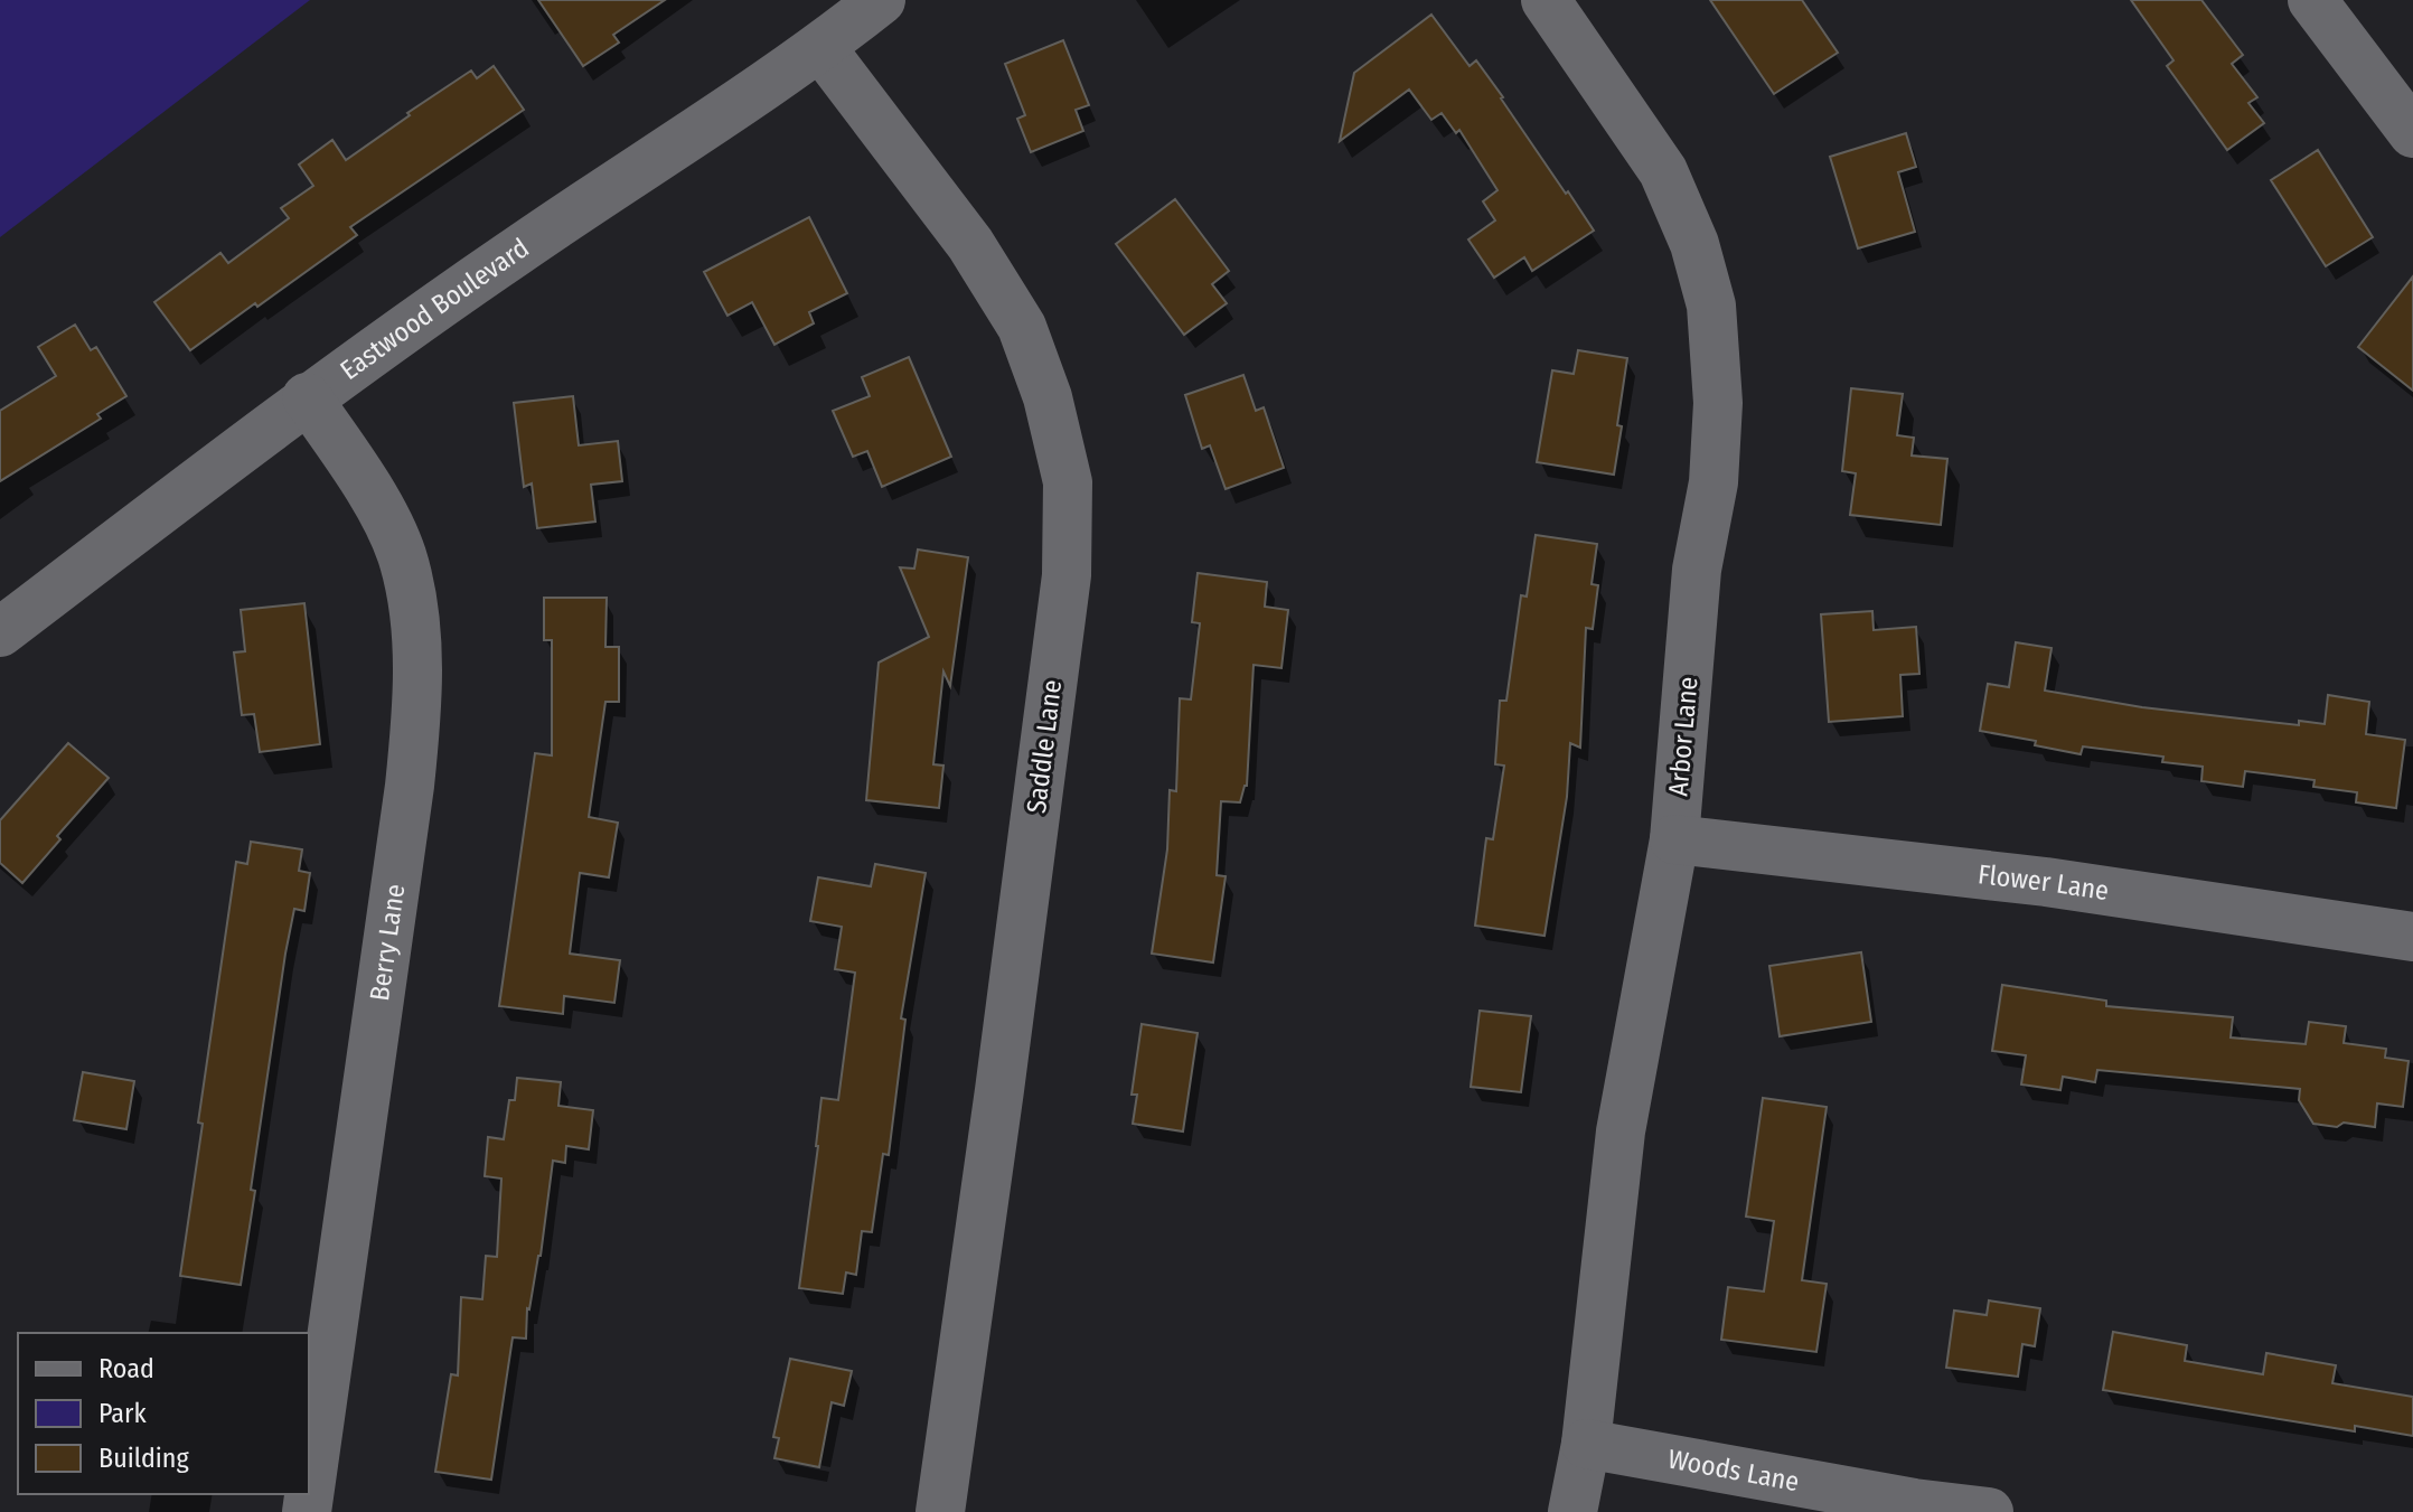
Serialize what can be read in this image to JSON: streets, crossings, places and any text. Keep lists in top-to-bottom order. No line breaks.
{"streets":{"street":["Eastwood Boulevard","Arbor Lane","Saddle Lane","Flower Lane","Berry Lane","Woods Lane"]},"crossings":[["Eastwood Boulevard","Saddle Lane"],["Eastwood Boulevard","Berry Lane"],["Arbor Lane","Flower Lane"],["Arbor Lane","Woods Lane"]],"legend":["Road","Park","Building"]}
